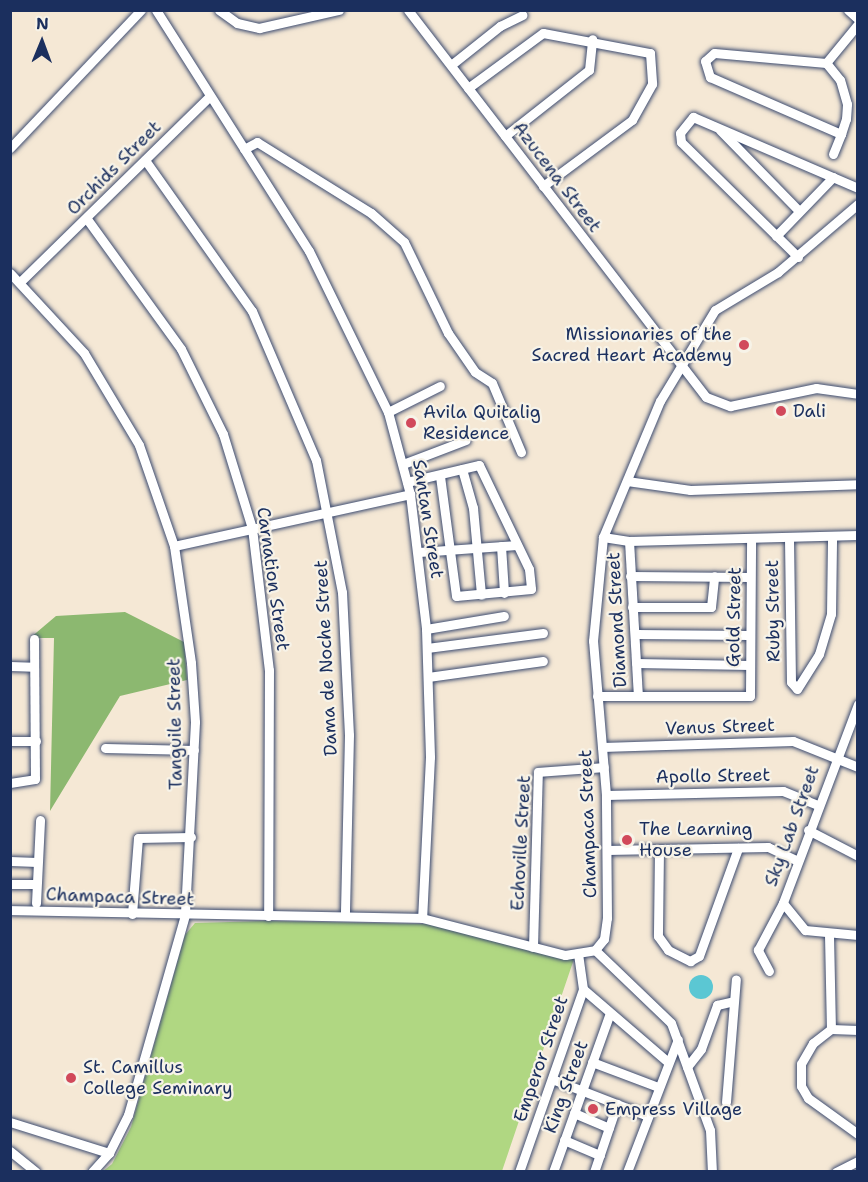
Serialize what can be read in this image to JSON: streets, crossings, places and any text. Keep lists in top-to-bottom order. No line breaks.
{"streets":{"street":["Orchids Street","Azucena Street","Santan Street","Carnation Street","Ruby Street","Gold Street","Diamond Street","Dama de Noche Street","Tanguile Street","Venus Street","Apollo Street","Champaca Street","Sky Lab Street","Echoville Street","Emperor Street","King Street"]},"crossings":[["Orchids Street","Santan Street"],["Orchids Street","Carnation Street"],["Orchids Street","Dama de Noche Street"],["Orchids Street","Tanguile Street"],["Azucena Street","Champaca Street"],["Santan Street","Champaca Street"],["Carnation Street","Champaca Street"],["Ruby Street","Gold Street"],["Gold Street","Diamond Street"],["Gold Street","Champaca Street"],["Dama de Noche Street","Champaca Street"],["Tanguile Street","Champaca Street"],["Venus Street","Champaca Street"],["Venus Street","Sky Lab Street"],["Apollo Street","Champaca Street"],["Apollo Street","Sky Lab Street"],["Champaca Street","Echoville Street"],["Champaca Street","Emperor Street"]],"places":["Missionaries of the Sacred Heart Academy","Dali","Avila Quitalig Residence","The Learning House","St. Camillus College Seminary","Empress Village"],"north":"top"}
